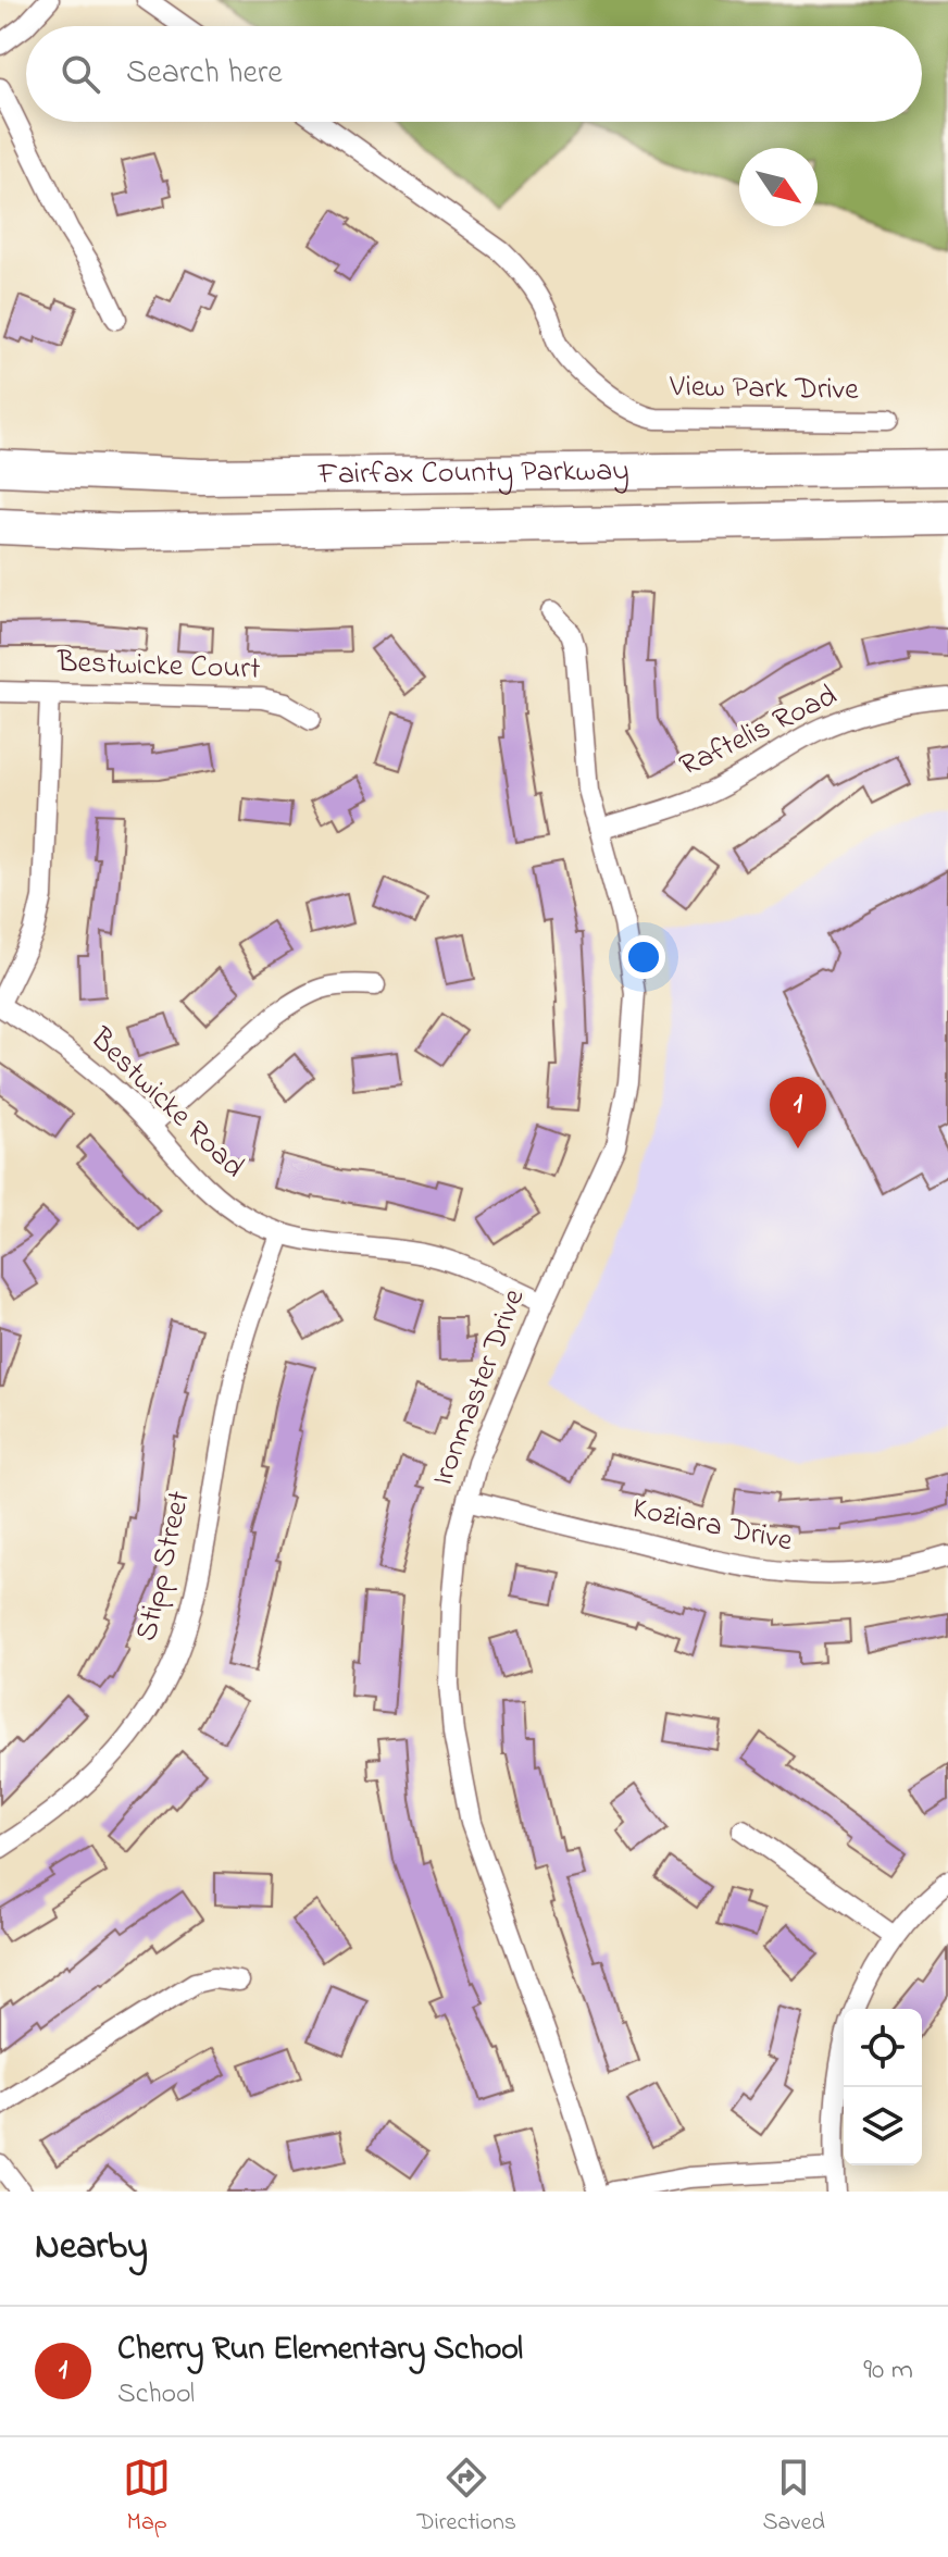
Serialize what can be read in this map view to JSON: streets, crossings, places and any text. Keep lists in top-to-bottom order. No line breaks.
{"streets":{"highway":["Fairfax County Parkway"],"street":["View Park Drive","Bestwicke Court","Raftelis Road","Bestwicke Road","Ironmaster Drive","Koziara Drive","Stipp Street"]},"crossings":[["Raftelis Road","Ironmaster Drive"],["Bestwicke Road","Ironmaster Drive"],["Bestwicke Road","Stipp Street"],["Ironmaster Drive","Koziara Drive"]],"north":"bottom right","page":{"search":"Search here","pins":"1","heading":"Nearby","list":[{"mark":"1","name":"Cherry Run Elementary School","note":"School","value":"90 m"}],"nav":["Map","Directions","Saved"]}}
